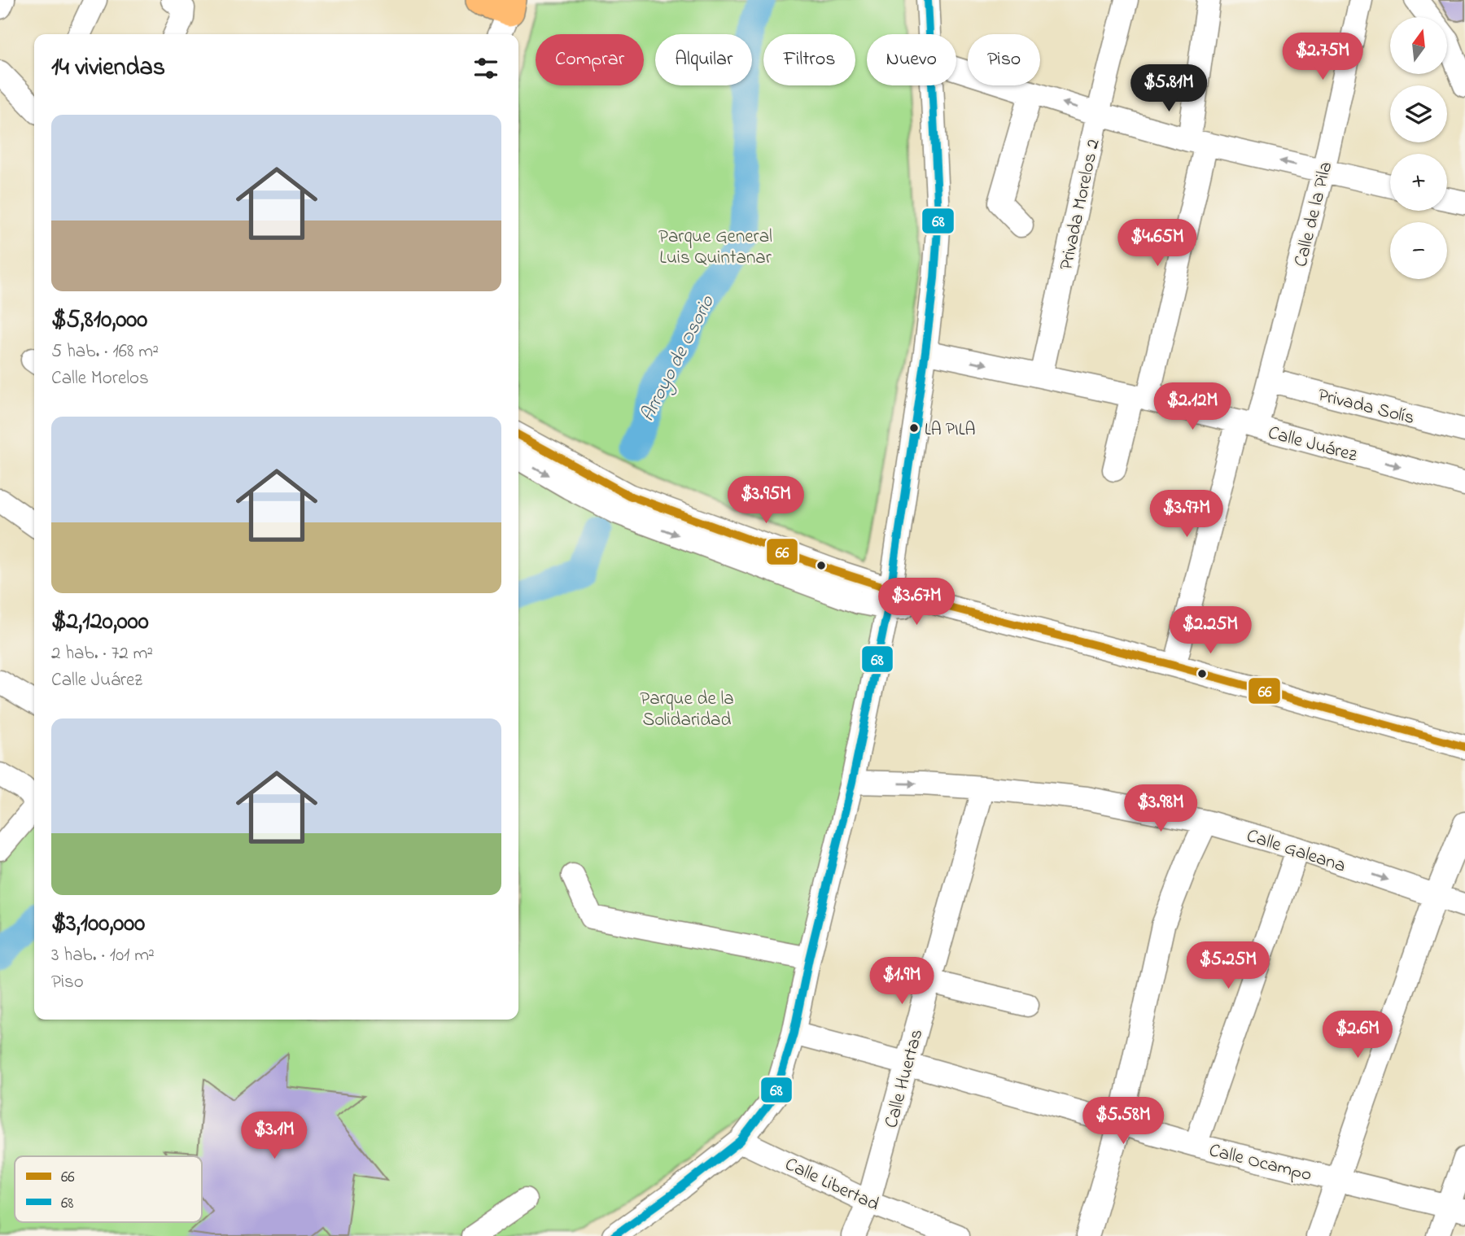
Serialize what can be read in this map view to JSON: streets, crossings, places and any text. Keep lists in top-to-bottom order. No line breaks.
{"streets":{"street":["Privada Morelos 2","Calle de la Pila","Privada Solís","Calle Juárez","Calle Galeana","Calle Huertas","Calle Ocampo","Calle Libertad"]},"crossings":[["Privada Morelos 2","Calle Juárez"],["Calle de la Pila","Privada Solís"],["Calle de la Pila","Calle Juárez"],["Calle Galeana","Calle Huertas"],["Calle Huertas","Calle Ocampo"],["Calle Huertas","Calle Libertad"]],"one_way":["Calle Juárez"],"water":["Arroyo de Osorio"],"parks":["Parque General Luis Quintanar","Parque de la Solidaridad"],"places":["LA PILA"],"lines":["transit line 68","transit line 66"],"legend":["66","68"],"north":"top","page":{"map_buttons":["+","−"],"price":["$2.75M","$5.81M","$4.65M","$2.12M","$3.95M","$3.97M","$3.67M","$2.25M","$3.98M","$5.25M","$1.9M","$2.6M","$5.58M","$3.1M"],"chip":["Comprar","Alquilar","Filtros","Nuevo","Piso"],"heading":"14 viviendas","list":[{"name":"$5,810,000","note":"5 hab. · 168 m² · Calle Morelos"},{"name":"$2,120,000","note":"2 hab. · 72 m² · Calle Juárez"},{"name":"$3,100,000","note":"3 hab. · 101 m² · Piso"}]}}
